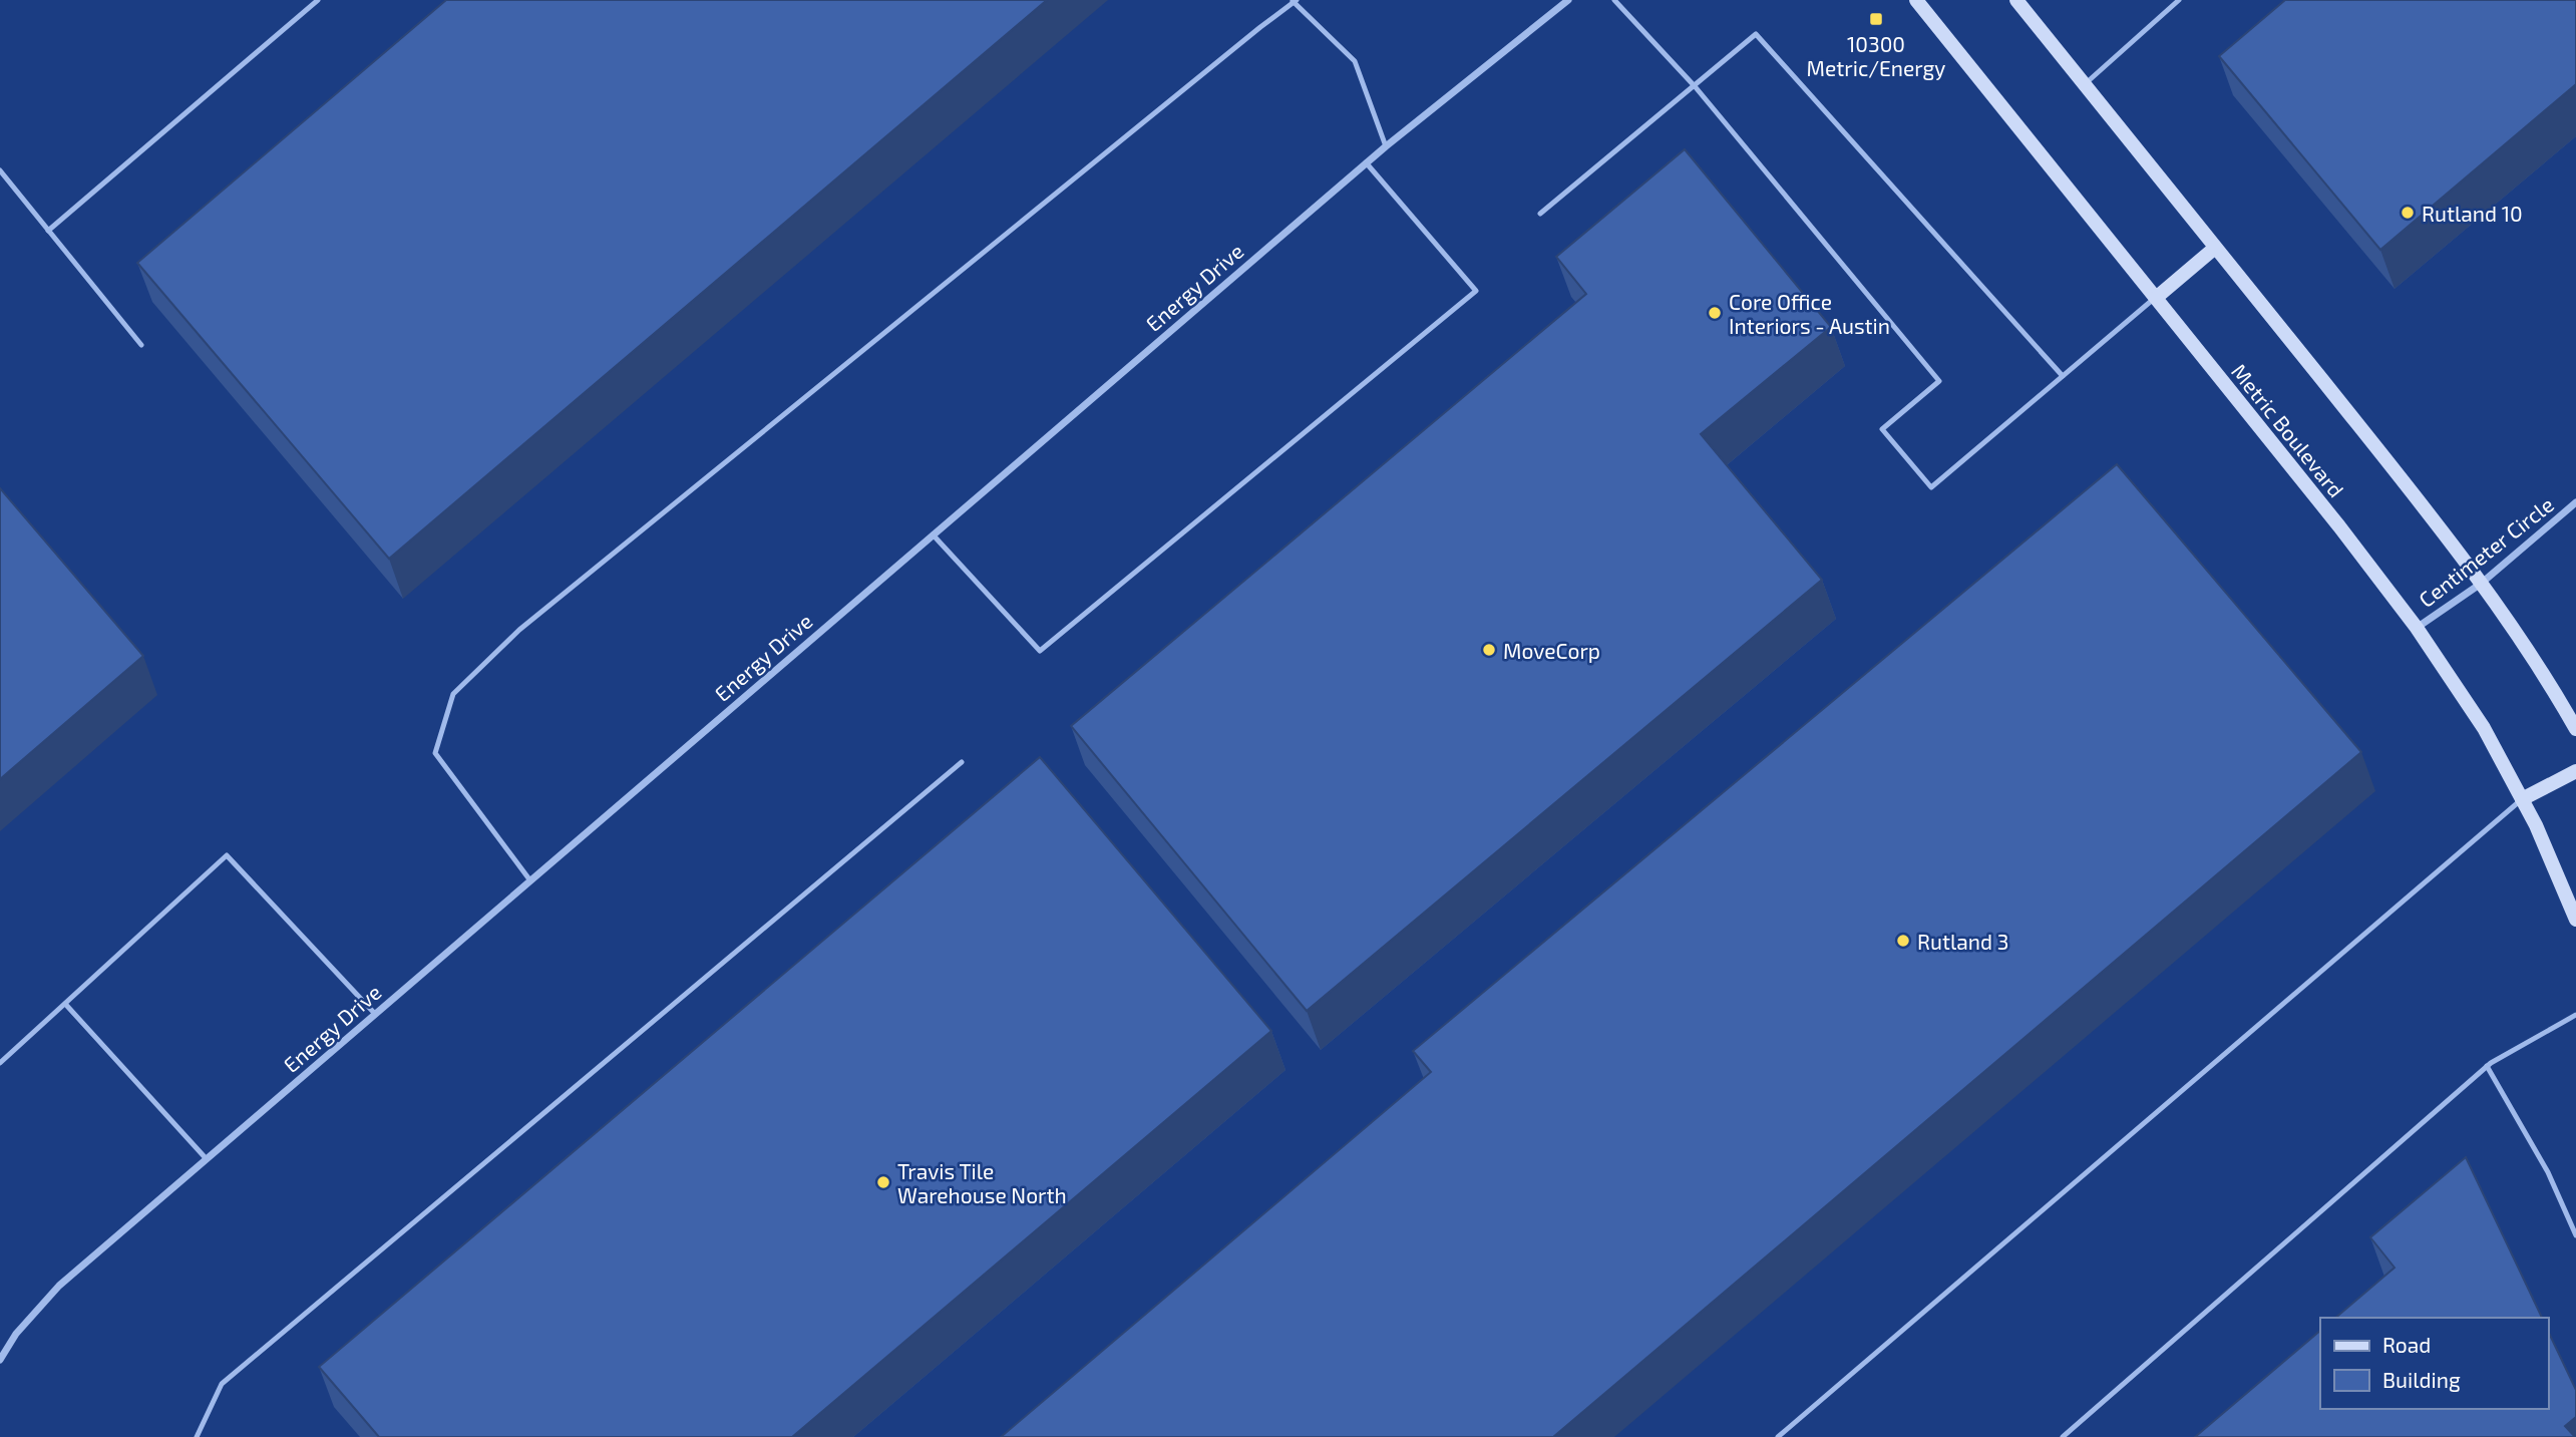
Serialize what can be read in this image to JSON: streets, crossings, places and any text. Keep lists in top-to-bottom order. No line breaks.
{"streets":{"main road":["Metric Boulevard"],"street":["Energy Drive","Centimeter Circle"]},"crossings":[["Metric Boulevard","Centimeter Circle"]],"places":{"transit":["10300 Metric/Energy"],"other":["Rutland 10","Core Office Interiors - Austin","MoveCorp","Rutland 3","Travis Tile Warehouse North"]},"legend":["Road","Building"]}
